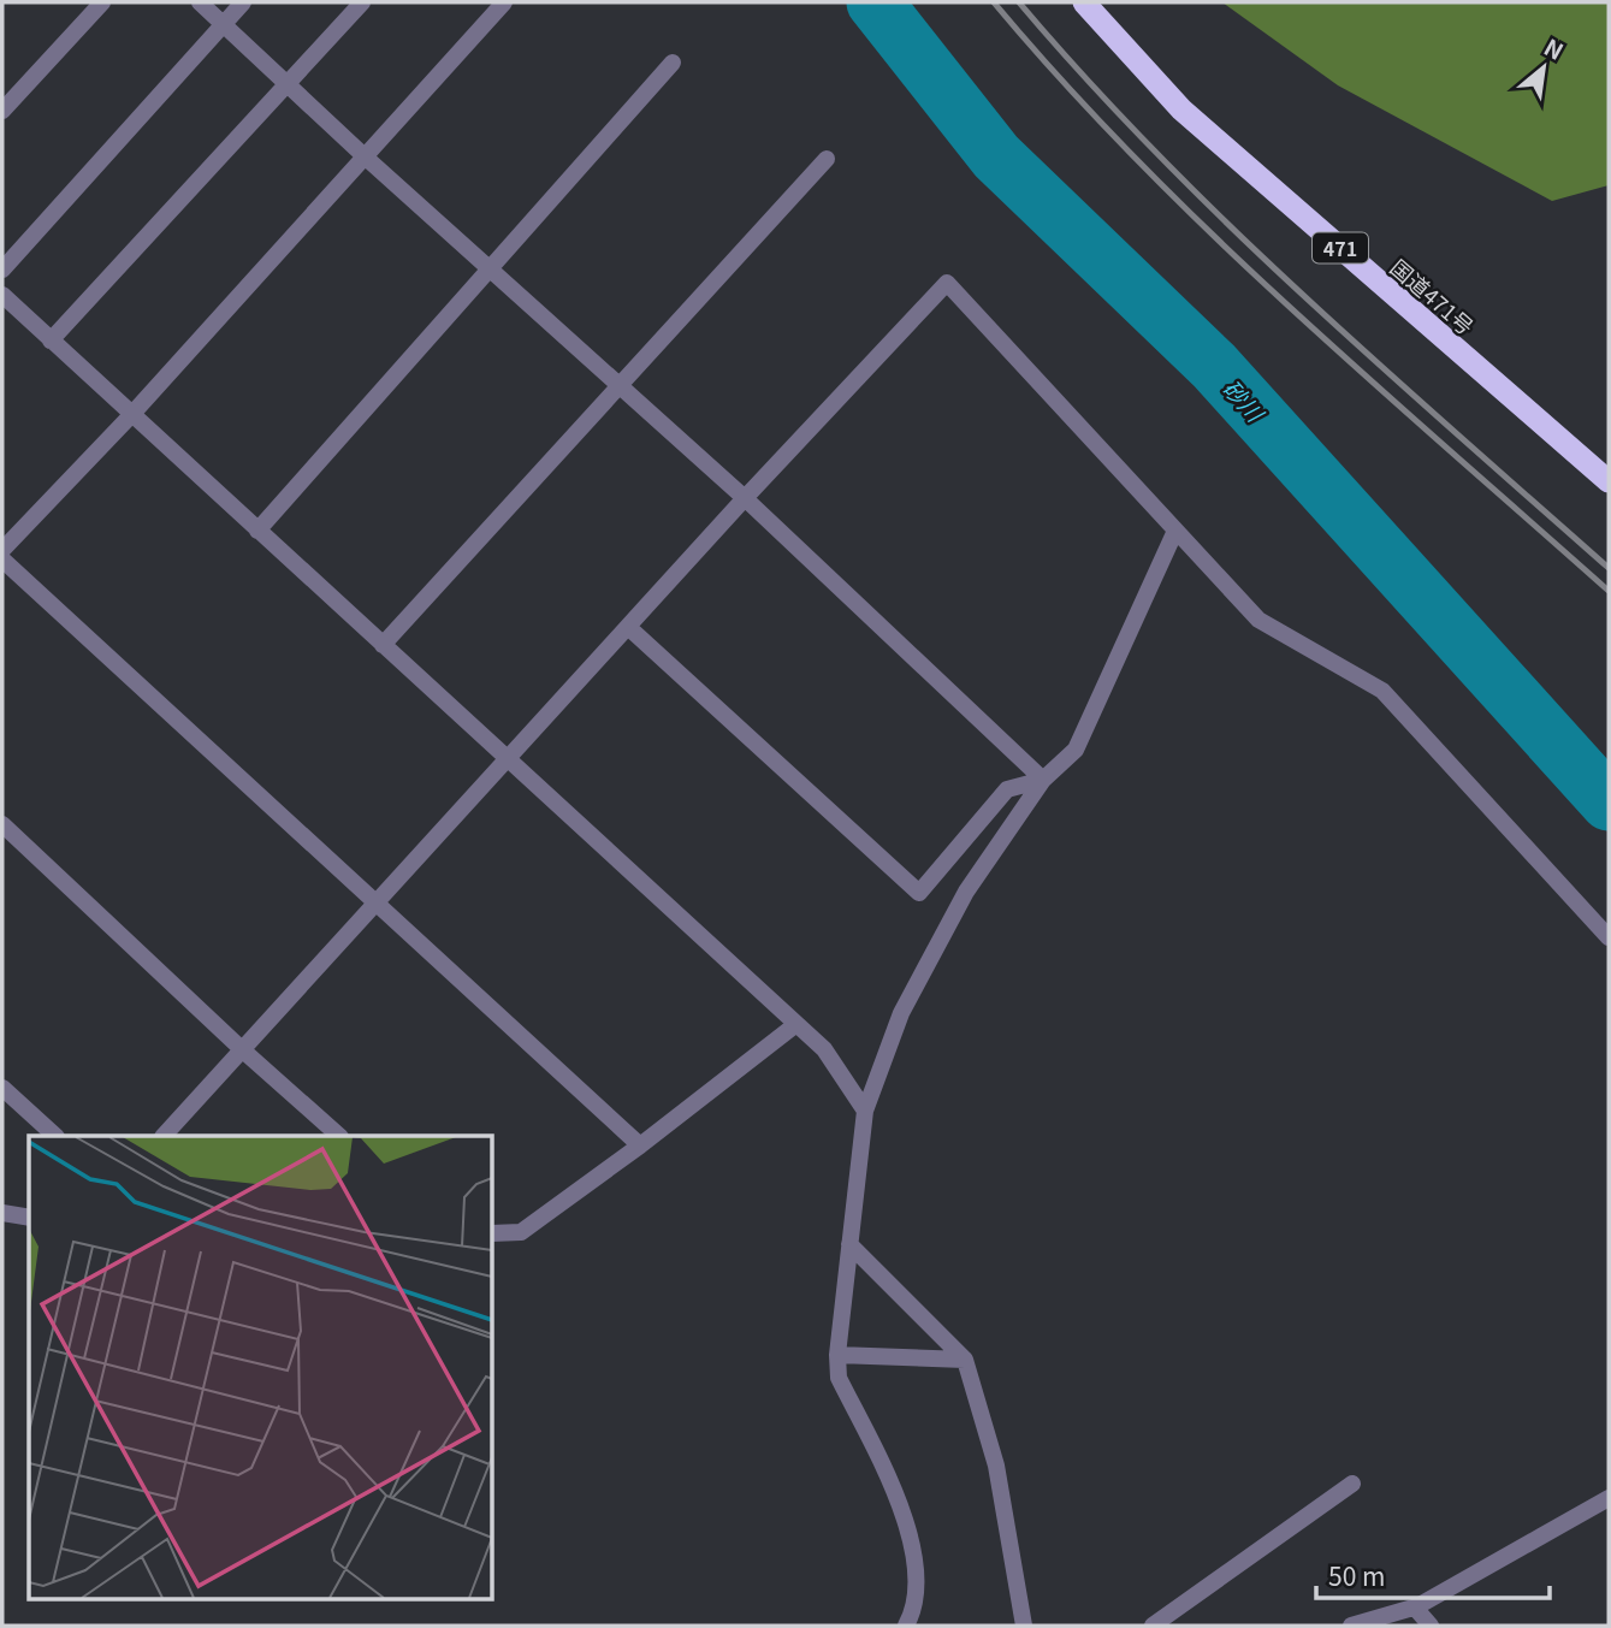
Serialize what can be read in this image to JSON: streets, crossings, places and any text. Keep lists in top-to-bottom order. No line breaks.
{"streets":{"highway":["471","国道471号"]},"water":["砂川"],"scale_bar":"50 m","north":"top right"}
